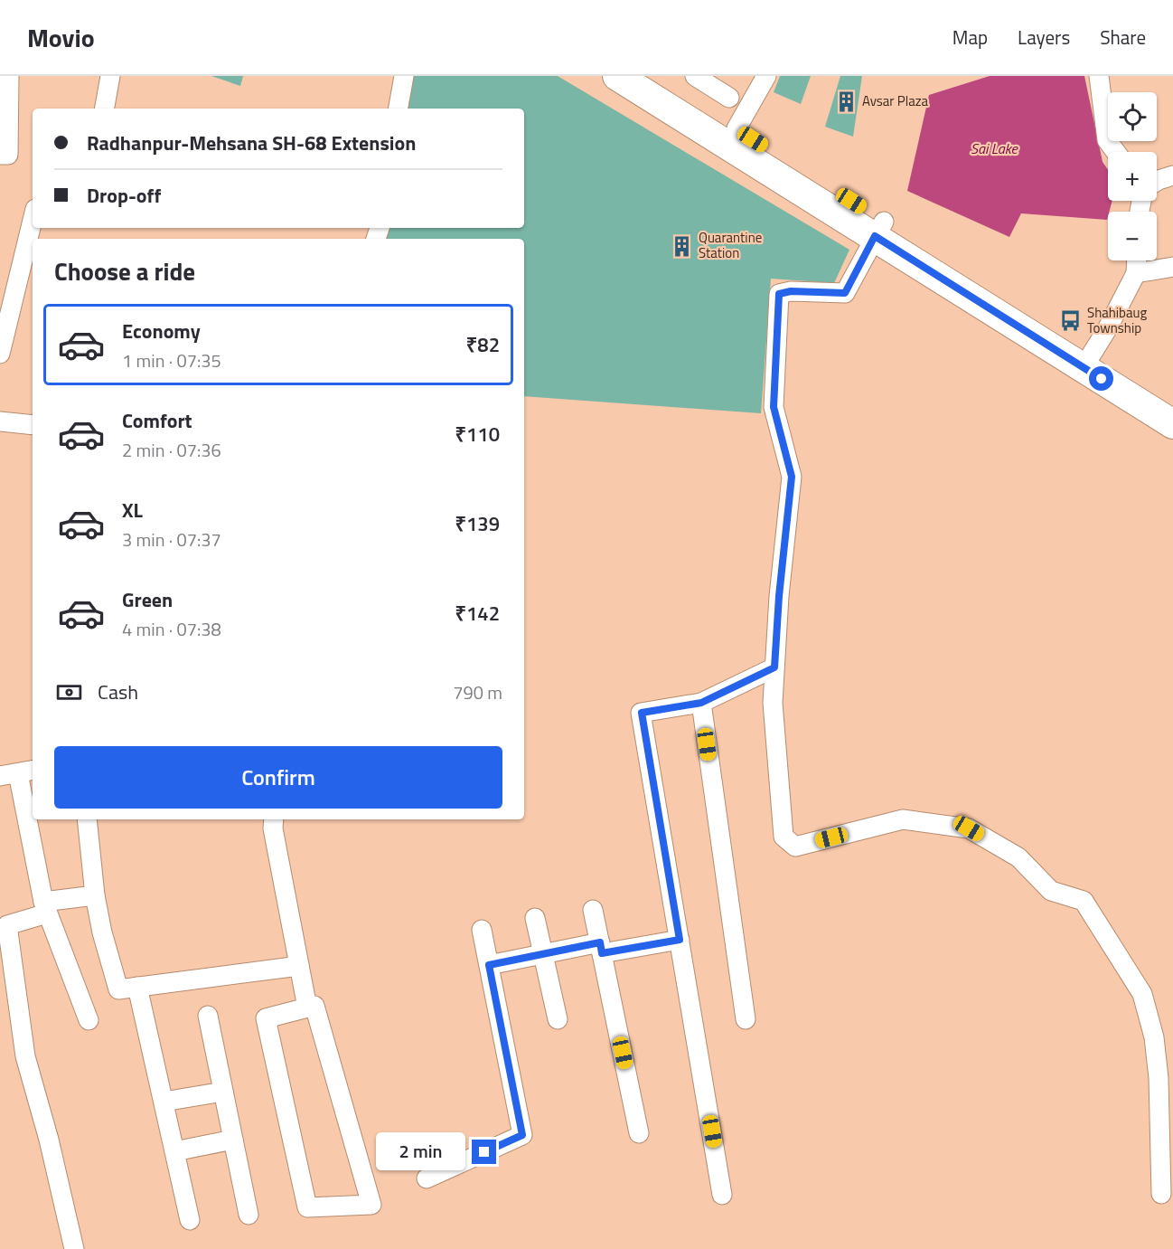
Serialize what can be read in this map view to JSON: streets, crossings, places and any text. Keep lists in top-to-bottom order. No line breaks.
{"water":["Sai Lake"],"places":{"building":["Avsar Plaza","Quarantine Station"],"bus stop":["Shahibaug Township"]},"page":{"header":"Movio","nav":["Map","Layers","Share"],"map_buttons":["+","−"],"banner":["Radhanpur-Mehsana SH-68 Extension","Drop-off"],"heading":"Choose a ride","list":[{"name":"Economy","note":"1 min · 07:35","value":"₹82"},{"name":"Comfort","note":"2 min · 07:36","value":"₹110"},{"name":"XL","note":"3 min · 07:37","value":"₹139"},{"name":"Green","note":"4 min · 07:38","value":"₹142"}],"pay":["Cash","790 m"],"buttons":"Confirm","bubble":"2 min"}}
